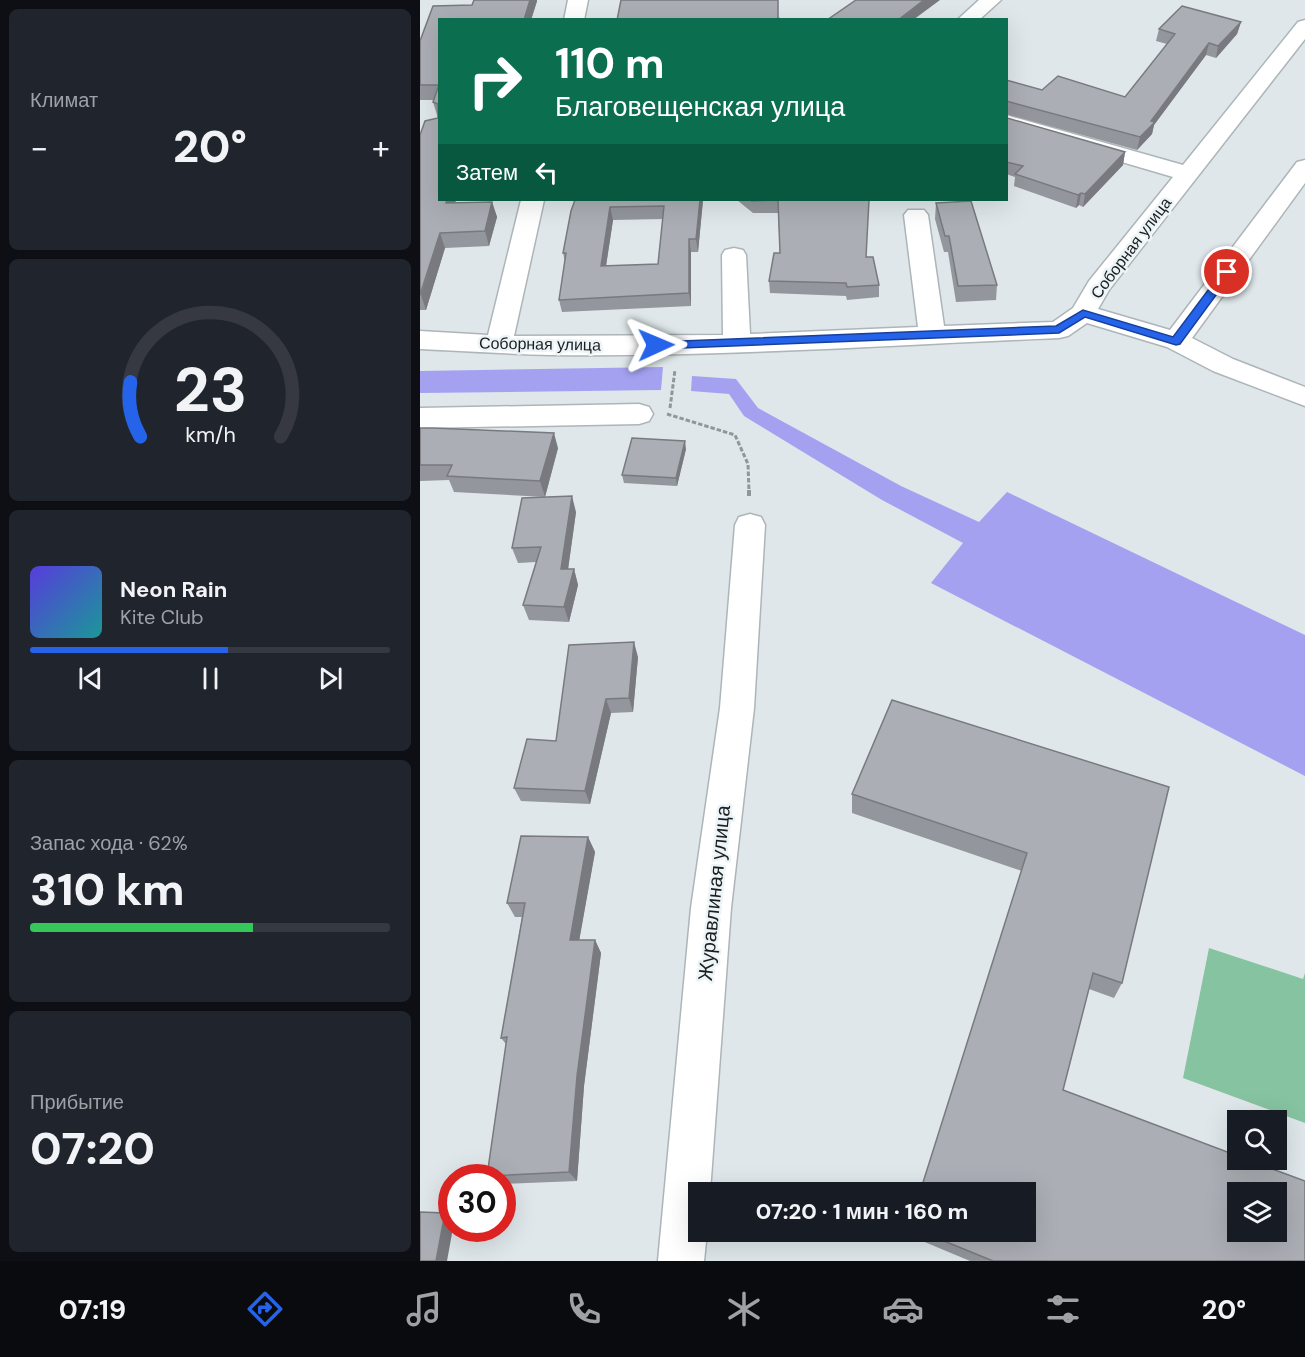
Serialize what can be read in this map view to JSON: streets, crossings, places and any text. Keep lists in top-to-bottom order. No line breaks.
{"streets":{"street":["Соборная улица","Журавлиная улица"]},"page":{"tile":["Климат",["Запас хода · 62%","310 km"],["Прибытие","07:20"]],"turn":["110 m","Благовещенская улица"],"heat":["−","20°","+"],"then":"Затем","song":["Neon Rain","Kite Club"],"limit":"30","trip":"07:20 · 1 мин · 160 m","tabs":["07:19","20°"],"gauge":["23","km/h"]}}
